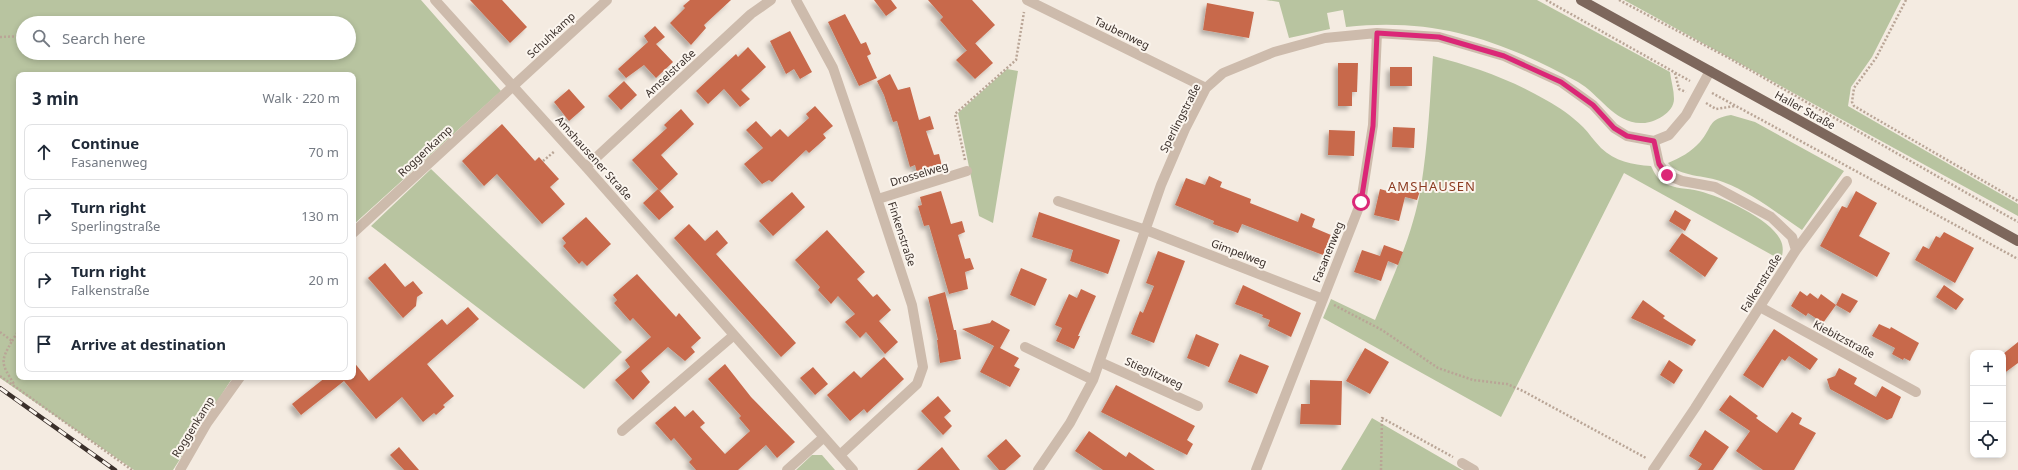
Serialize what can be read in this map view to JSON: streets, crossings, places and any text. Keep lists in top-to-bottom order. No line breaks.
{"streets":{"main road":["Haller Straße"],"street":["Taubenweg","Schuhkamp","Amselstraße","Sperlingstraße","Roggenkamp","Amshausener Straße","Drosselweg","Finkenstraße","Fasanenweg","Gimpelweg","Falkenstraße","Kiebitzstraße","Stieglitzweg"]},"crossings":[["Taubenweg","Sperlingstraße"],["Schuhkamp","Roggenkamp"],["Schuhkamp","Amshausener Straße"],["Amselstraße","Amshausener Straße"],["Sperlingstraße","Fasanenweg"],["Sperlingstraße","Gimpelweg"],["Sperlingstraße","Falkenstraße"],["Sperlingstraße","Stieglitzweg"],["Roggenkamp","Amshausener Straße"],["Amshausener Straße","Finkenstraße"],["Drosselweg","Finkenstraße"],["Fasanenweg","Gimpelweg"],["Falkenstraße","Kiebitzstraße"]],"districts":["AMSHAUSEN"],"page":{"search":"Search here","heading":["3 min","Walk · 220 m"],"list":[["Continue","Fasanenweg","70 m"],["Turn right","Sperlingstraße","130 m"],["Turn right","Falkenstraße","20 m"],"Arrive at destination"],"map_buttons":["+","−"]}}
